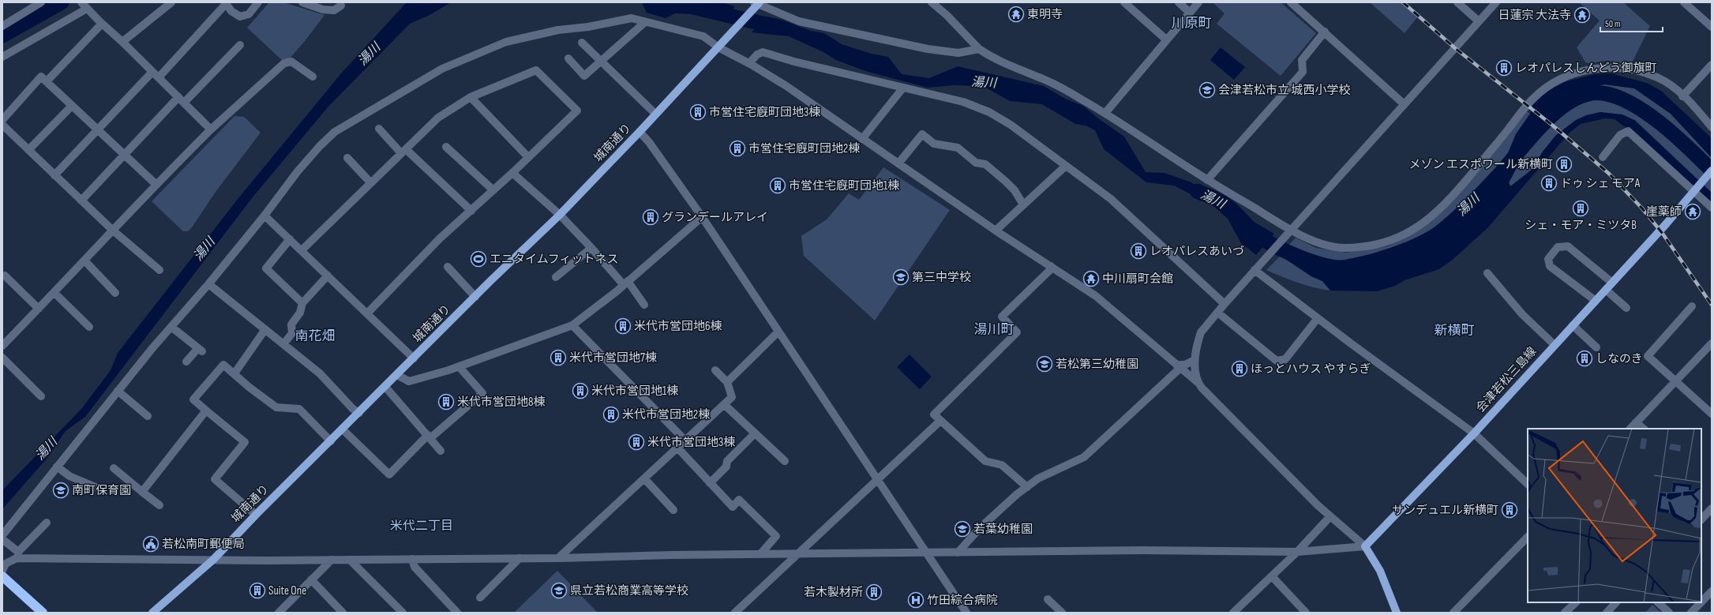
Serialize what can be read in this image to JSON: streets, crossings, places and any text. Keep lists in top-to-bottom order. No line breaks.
{"streets":{"main road":["城南通り","会津若松三島線"]},"districts":["川原町","湯川町","新横町","南花畑","米代二丁目"],"water":["湯川"],"places":{"temple":["東明寺","日蓮宗 大法寺","崖薬師","中川扇町会館"],"building":["レオパレスしんどう御旗町","市営住宅廐町団地3棟","市営住宅廐町団地2棟","メゾン エスポワール新横町","ドゥ シェ モアA","市営住宅廐町団地1棟","シェ・モア・ミツタB","グランデールアレイ","レオパレスあいづ","米代市営団地6棟","米代市営団地7棟","しなのき","ほっとハウス やすらぎ","米代市営団地1棟","米代市営団地8棟","米代市営団地2棟","米代市営団地3棟","サンデュエル新横町","Suite One","若木製材所"],"school or university":["会津若松市立 城西小学校","第三中学校","若松第三幼稚園","南町保育園","若葉幼稚園","県立若松商業高等学校"],"sports":["エニタイムフィットネス"],"public building":["若松南町郵便局"],"hospital":["竹田綜合病院"]},"scale_bar":"50 m"}
